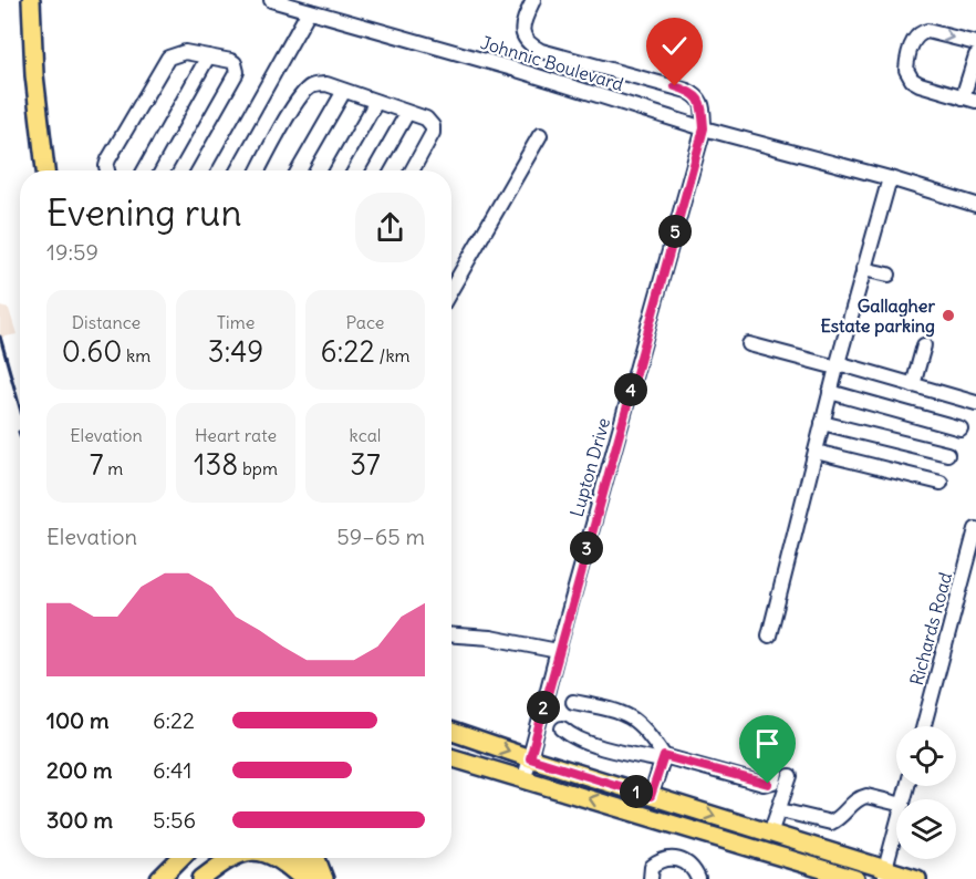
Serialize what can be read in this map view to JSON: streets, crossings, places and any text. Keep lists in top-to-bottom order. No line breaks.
{"streets":{"street":["Johnnic Boulevard","Lupton Drive","Richards Road"]},"crossings":[["Johnnic Boulevard","Lupton Drive"]],"places":["Gallagher Estate parking"],"page":{"heading":["Evening run","19:59"],"pins":["5","4","3","2","1"],"stats":[["Distance","0.60 km"],["Time","3:49"],["Pace","6:22 /km"],["Elevation","7 m"],["Heart rate","138 bpm"],["kcal","37"]],"chart":["Elevation","59–65 m"],"list":[{"name":"100 m","note":"6:22"},{"name":"200 m","note":"6:41"},{"name":"300 m","note":"5:56"}]}}
